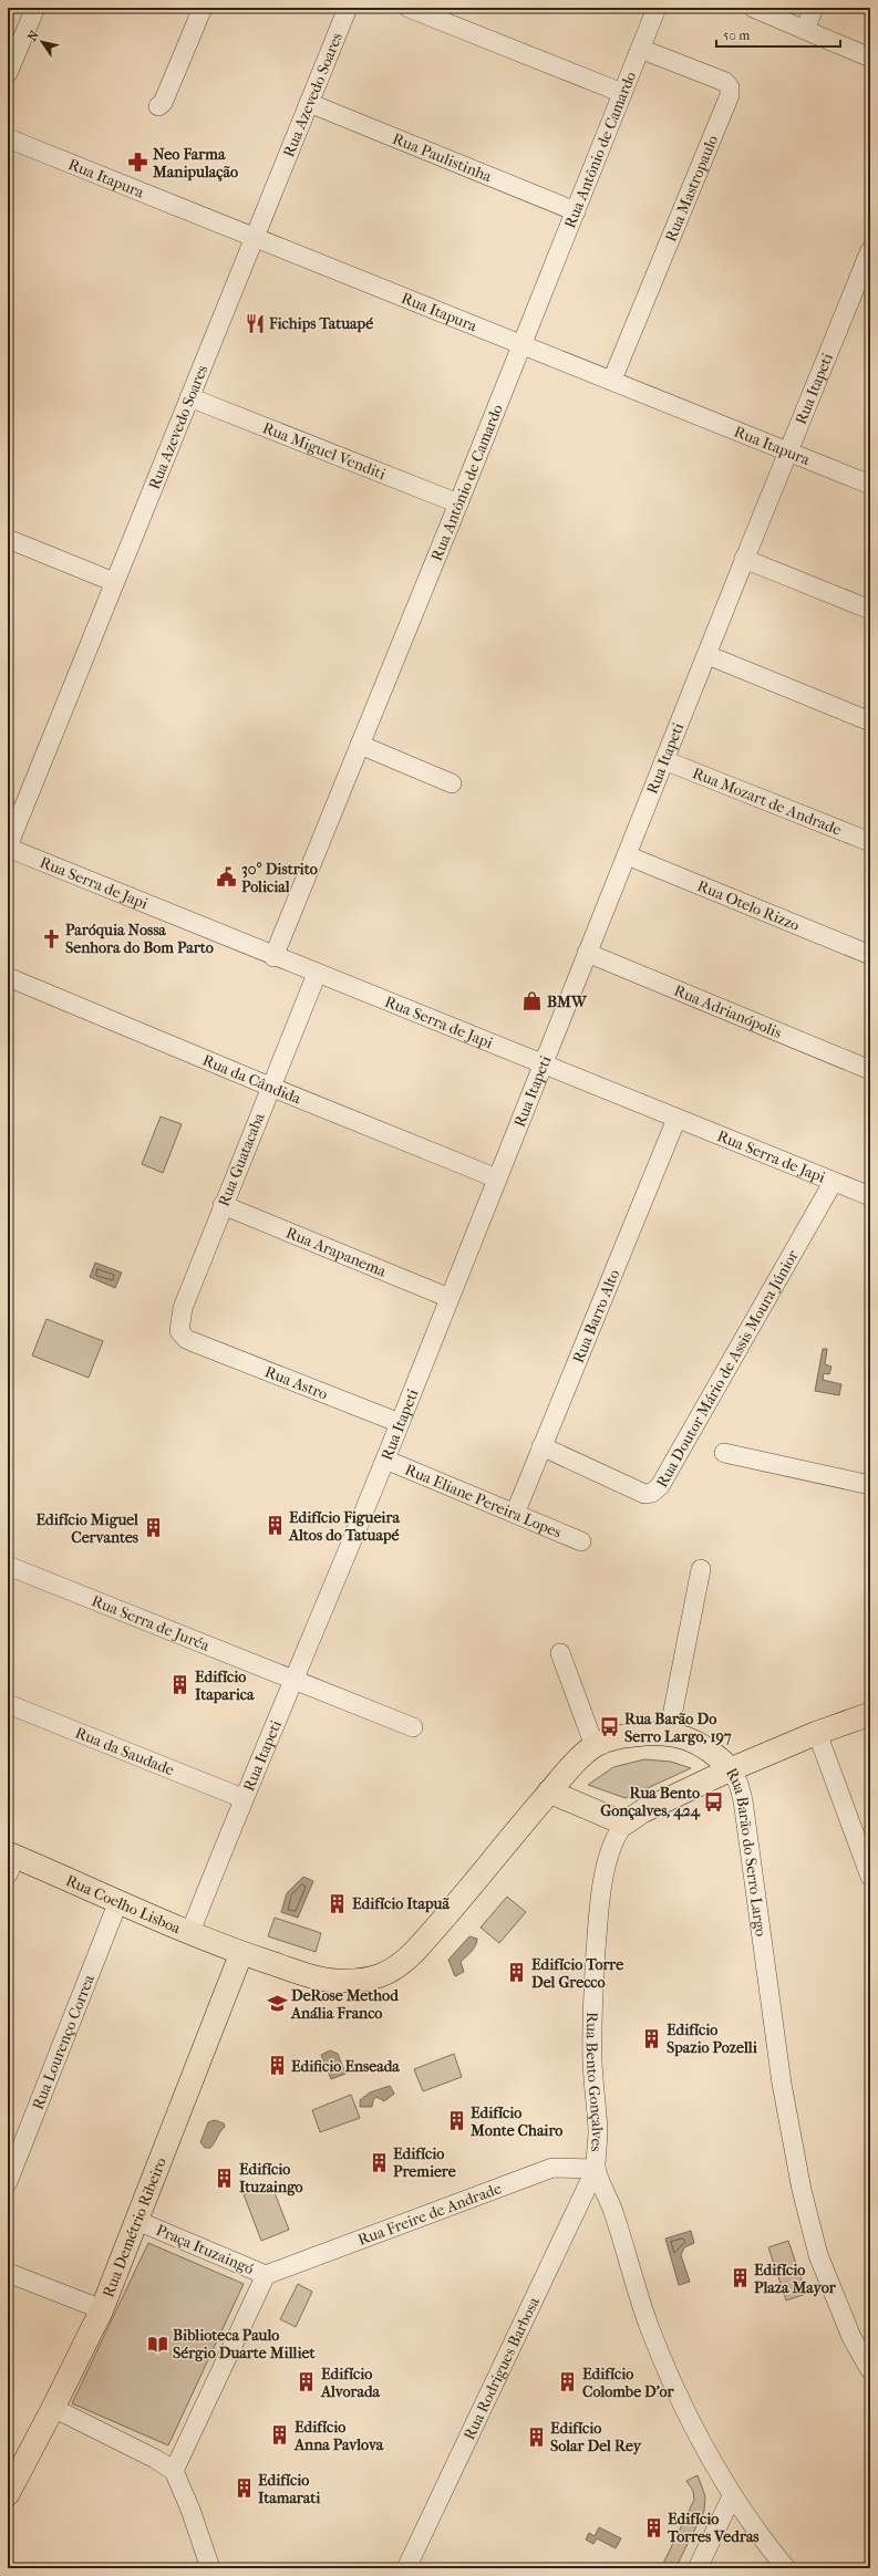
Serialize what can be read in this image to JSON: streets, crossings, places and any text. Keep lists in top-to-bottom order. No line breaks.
{"streets":{"main road":["Rua Barão do Serro Largo","Rua Coelho Lisboa","Rua Bento Gonçalves","Rua Demétrio Ribeiro"],"street":["Rua Azevedo Soares","Rua Antônio de Camardo","Rua Paulistinha","Rua Itapura","Rua Mastropaulo","Rua Itapeti","Rua Miguel Venditi","Rua Mozart de Andrade","Rua Serra de Japi","Rua Otelo Rizzo","Rua Adrianópolis","Rua da Cândida","Rua Guatacaba","Rua Arapanema","Rua Barro Alto","Rua Doutor Mário de Assis Moura Júnior","Rua Astro","Rua Eliane Pereira Lopes","Rua Serra de Juréa","Rua da Saudade","Rua Lourenço Correa","Rua Freire de Andrade","Praça Ituzaingó","Rua Rodrigues Barbosa"]},"crossings":[["Rua Azevedo Soares","Rua Paulistinha"],["Rua Azevedo Soares","Rua Itapura"],["Rua Azevedo Soares","Rua Miguel Venditi"],["Rua Azevedo Soares","Rua Serra de Japi"],["Rua Antônio de Camardo","Rua Paulistinha"],["Rua Antônio de Camardo","Rua Itapura"],["Rua Antônio de Camardo","Rua Mastropaulo"],["Rua Antônio de Camardo","Rua Miguel Venditi"],["Rua Antônio de Camardo","Rua Serra de Japi"],["Rua Itapura","Rua Mastropaulo"],["Rua Itapura","Rua Itapeti"],["Rua Itapeti","Rua Mozart de Andrade"],["Rua Itapeti","Rua Serra de Japi"],["Rua Itapeti","Rua Otelo Rizzo"],["Rua Itapeti","Rua Adrianópolis"],["Rua Itapeti","Rua da Cândida"],["Rua Itapeti","Rua Arapanema"],["Rua Itapeti","Rua Astro"],["Rua Itapeti","Rua Eliane Pereira Lopes"],["Rua Itapeti","Rua Serra de Juréa"],["Rua Itapeti","Rua da Saudade"],["Rua Itapeti","Rua Coelho Lisboa"],["Rua Serra de Japi","Rua Guatacaba"],["Rua Serra de Japi","Rua Barro Alto"],["Rua Serra de Japi","Rua Doutor Mário de Assis Moura Júnior"],["Rua da Cândida","Rua Guatacaba"],["Rua Guatacaba","Rua Arapanema"],["Rua Guatacaba","Rua Astro"],["Rua Barro Alto","Rua Doutor Mário de Assis Moura Júnior"],["Rua Barro Alto","Rua Eliane Pereira Lopes"],["Rua Barão do Serro Largo","Rua Coelho Lisboa"],["Rua Barão do Serro Largo","Rua Bento Gonçalves"],["Rua Barão do Serro Largo","Rua Demétrio Ribeiro"],["Rua Coelho Lisboa","Rua Lourenço Correa"],["Rua Coelho Lisboa","Rua Demétrio Ribeiro"],["Rua Bento Gonçalves","Rua Freire de Andrade"],["Rua Bento Gonçalves","Rua Rodrigues Barbosa"],["Rua Freire de Andrade","Praça Ituzaingó"],["Rua Freire de Andrade","Rua Rodrigues Barbosa"],["Rua Demétrio Ribeiro","Praça Ituzaingó"]],"places":{"pharmacy":["Neo Farma Manipulação"],"restaurant":["Fichips Tatuapé"],"public building":["30º Distrito Policial"],"church":["Paróquia Nossa Senhora do Bom Parto"],"shop":["BMW"],"building":["Edifício Figueira Altos do Tatuapé","Edifício Miguel Cervantes","Edifício Itaparica","Edifício Itapuã","Edifício Torre Del Grecco","Edifício Spazio Pozelli","Edificio Enseada","Edifício Monte Chairo","Edifício Premiere","Edifício Ituzaingo","Edifício Plaza Mayor","Edifício Alvorada","Edifício Colombe D'or","Edifício Anna Pavlova","Edifício Solar Del Rey","Edifício Itamarati","Edifício Torres Vedras"],"bus stop":["Rua Barão Do Serro Largo, 197","Rua Bento Gonçalves, 424"],"school or university":["DeRose Method Anália Franco"],"library":["Biblioteca Paulo Sérgio Duarte Milliet"]},"scale_bar":"50 m","north":"top left"}
